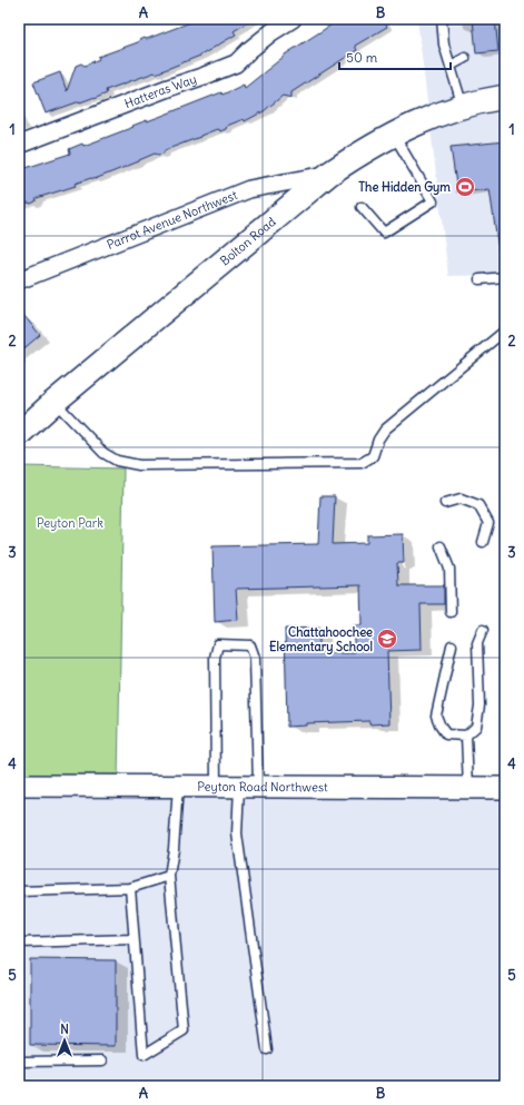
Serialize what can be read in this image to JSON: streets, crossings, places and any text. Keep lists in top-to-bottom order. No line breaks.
{"streets":{"main road":["Bolton Road"],"street":["Hatteras Way","Parrot Avenue Northwest","Peyton Road Northwest"]},"crossings":[["Parrot Avenue Northwest","Bolton Road"]],"parks":["Peyton Park"],"places":{"sports":["The Hidden Gym"],"school or university":["Chattahoochee Elementary School"]},"scale_bar":"50 m","north":"top","grid":{"columns":["A","B"],"rows":["1","2","3","4","5"]}}
